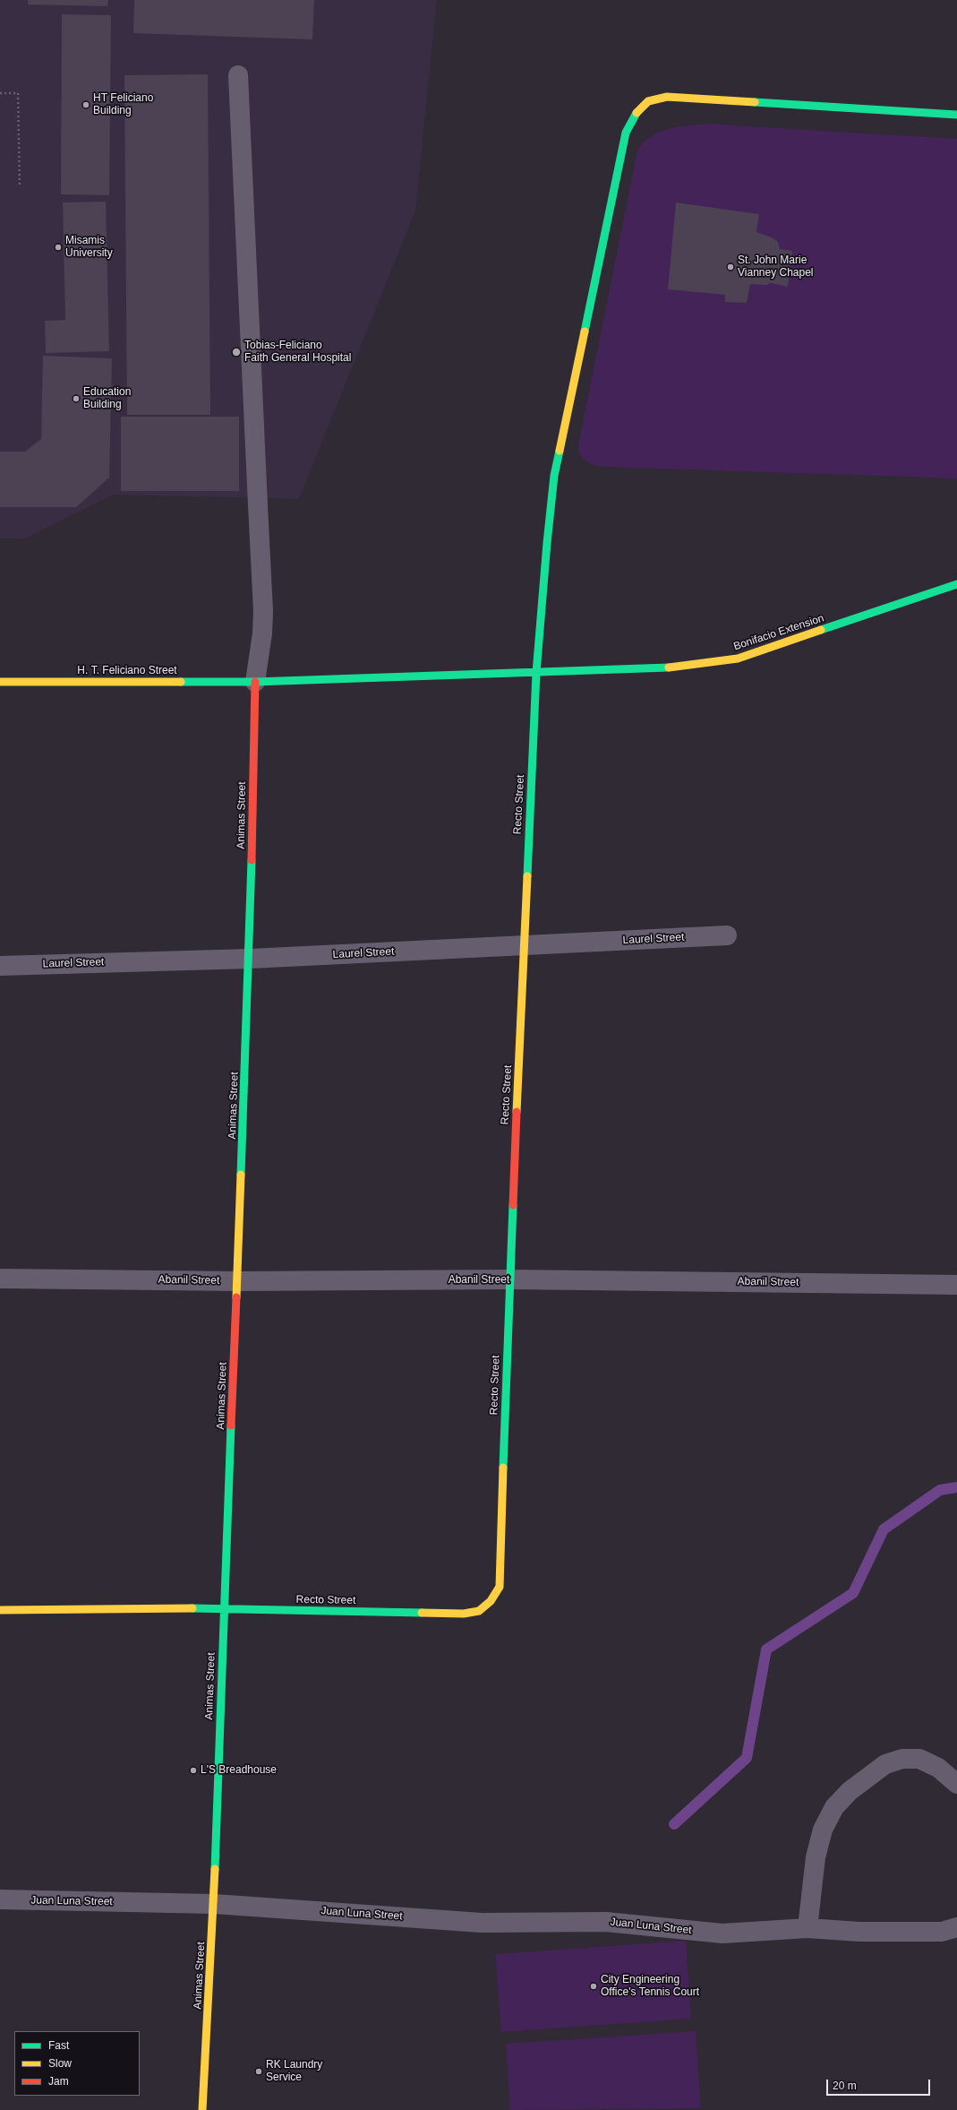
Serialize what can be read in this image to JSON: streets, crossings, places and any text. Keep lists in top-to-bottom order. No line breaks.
{"streets":{"street":["Bonifacio Extension","H. T. Feliciano Street","Recto Street","Animas Street","Laurel Street","Abanil Street","Juan Luna Street"]},"crossings":[["Bonifacio Extension","H. T. Feliciano Street"],["Bonifacio Extension","Recto Street"],["Bonifacio Extension","Animas Street"],["H. T. Feliciano Street","Animas Street"],["Recto Street","Animas Street"],["Recto Street","Laurel Street"],["Recto Street","Abanil Street"],["Animas Street","Laurel Street"],["Animas Street","Abanil Street"],["Animas Street","Juan Luna Street"]],"places":["HT Feliciano Building","Misamis University","St. John Marie Vianney Chapel","Tobias-Feliciano Faith General Hospital","Education Building","L'S Breadhouse","City Engineering Office's Tennis Court","RK Laundry Service"],"legend":["Fast","Slow","Jam"],"scale_bar":"20 m"}
